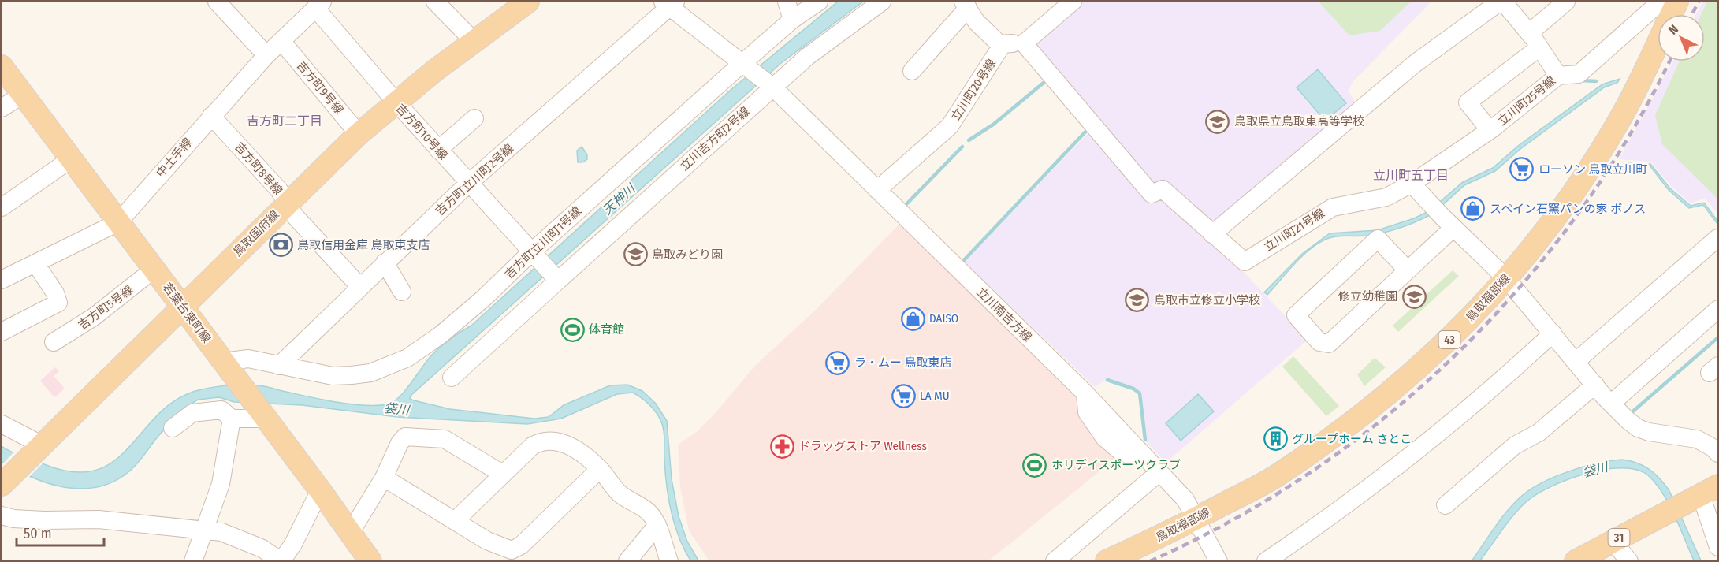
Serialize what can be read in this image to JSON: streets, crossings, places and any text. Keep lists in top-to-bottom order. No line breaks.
{"streets":{"main road":["鳥取国府線","鳥取福部線","若葉台東町線","43","31"],"street":["吉方町9号線","立川町20号線","立川町25号線","吉方町10号線","立川吉方町2号線","中土手線","吉方町8号線","吉方町立川町2号線","立川町21号線","吉方町立川町1号線","吉方町5号線","立川南吉方線"]},"crossings":[["吉方町9号線","中土手線"],["吉方町9号線","鳥取国府線"],["立川町20号線","立川南吉方線"],["立川町25号線","立川町21号線"],["吉方町10号線","立川吉方町2号線"],["吉方町10号線","中土手線"],["吉方町10号線","吉方町立川町2号線"],["吉方町10号線","鳥取国府線"],["吉方町10号線","吉方町立川町1号線"],["立川吉方町2号線","立川南吉方線"],["中土手線","吉方町8号線"],["中土手線","若葉台東町線"],["吉方町8号線","吉方町立川町2号線"],["吉方町8号線","鳥取国府線"],["吉方町立川町2号線","吉方町立川町1号線"],["鳥取国府線","若葉台東町線"],["吉方町立川町1号線","若葉台東町線"],["吉方町立川町1号線","立川南吉方線"],["鳥取福部線","立川南吉方線"],["吉方町5号線","若葉台東町線"]],"districts":["吉方町二丁目","立川町五丁目"],"water":["天神川","袋川"],"places":{"school or university":["鳥取県立鳥取東高等学校","鳥取みどり園","修立幼稚園","鳥取市立修立小学校"],"supermarket":["ローソン 鳥取立川町","ラ・ムー 鳥取東店","LA MU"],"shop":["スペイン石窯パンの家 ボノス","DAISO"],"bank":["鳥取信用金庫 鳥取東支店"],"sports":["体育館","ホリデイスポーツクラブ"],"building":["グループホーム さとこ"],"pharmacy":["ドラッグストア Wellness"]},"scale_bar":"50 m","north":"top left"}
